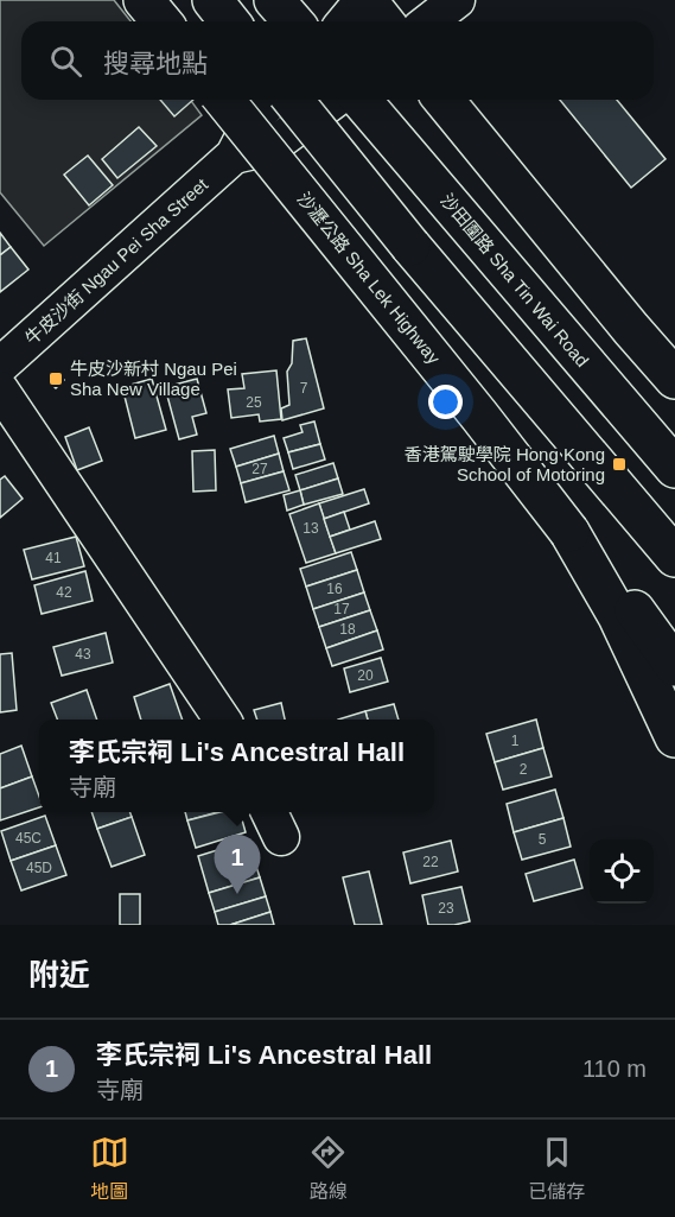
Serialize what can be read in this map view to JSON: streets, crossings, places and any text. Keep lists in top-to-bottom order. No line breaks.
{"streets":{"main road":["沙瀝公路 Sha Lek Highway","沙田圍路 Sha Tin Wai Road"],"street":["牛皮沙街 Ngau Pei Sha Street"]},"places":{"transit":["牛皮沙新村 Ngau Pei Sha New Village","香港駕駛學院 Hong Kong School of Motoring"]},"house_numbers":["7","25","27","13","41","16","42","17","18","43","20","1","2","45C","5","22","45D","23"],"page":{"search":"搜尋地點","popup":["李氏宗祠 Li's Ancestral Hall","寺廟"],"pins":"1","heading":"附近","list":[{"mark":"1","name":"李氏宗祠 Li's Ancestral Hall","note":"寺廟","value":"110 m"}],"nav":["地圖","路線","已儲存"]}}
